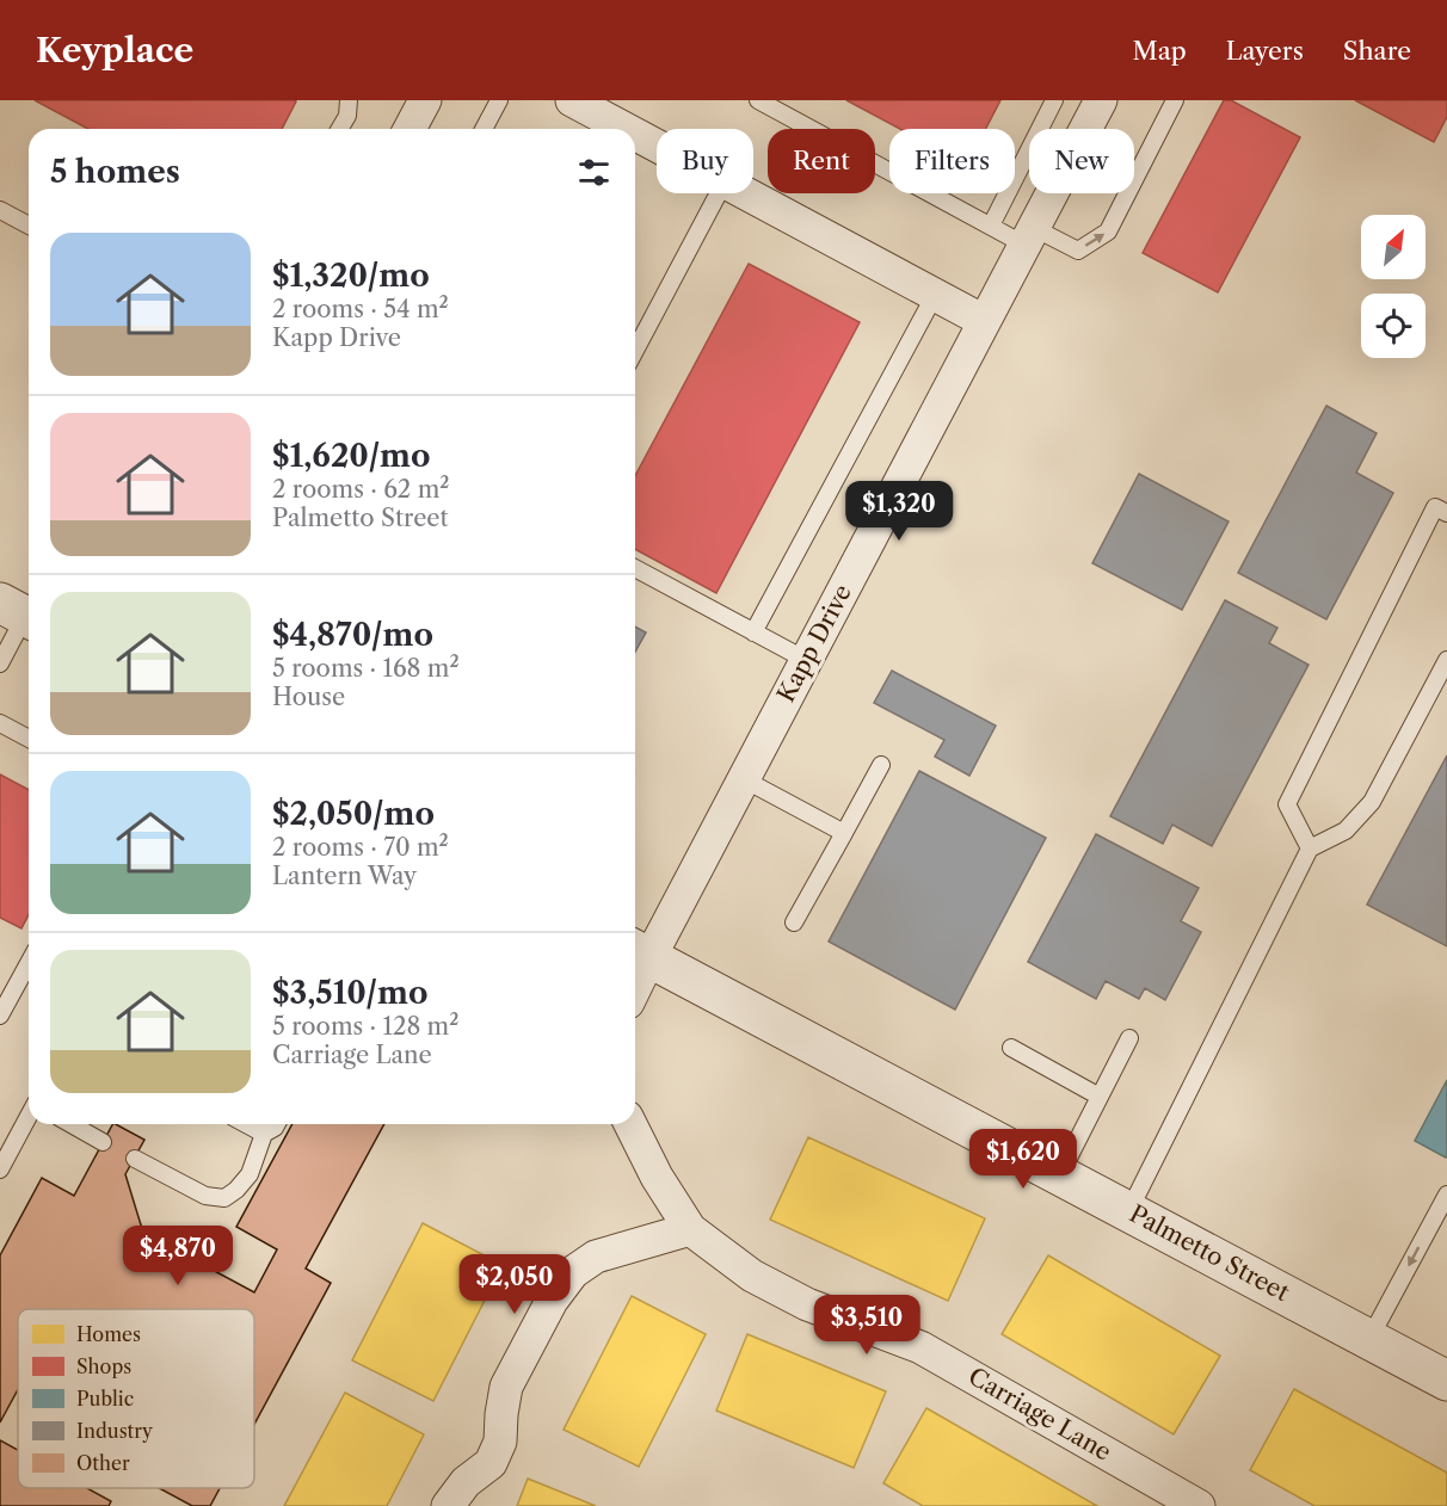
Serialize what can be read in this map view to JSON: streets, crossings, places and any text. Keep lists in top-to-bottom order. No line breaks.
{"streets":{"street":["Kapp Drive","Palmetto Street","Carriage Lane"]},"crossings":[["Kapp Drive","Palmetto Street"]],"legend":["Homes","Shops","Public","Industry","Other"],"north":"top right","page":{"header":"Keyplace","nav":["Map","Layers","Share"],"chip":["Buy","Rent","Filters","New"],"heading":"5 homes","list":[{"name":"$1,320/mo","note":"2 rooms · 54 m² · Kapp Drive"},{"name":"$1,620/mo","note":"2 rooms · 62 m² · Palmetto Street"},{"name":"$4,870/mo","note":"5 rooms · 168 m² · House"},{"name":"$2,050/mo","note":"2 rooms · 70 m² · Lantern Way"},{"name":"$3,510/mo","note":"5 rooms · 128 m² · Carriage Lane"}],"price":["$1,320","$1,620","$4,870","$2,050","$3,510"]}}
